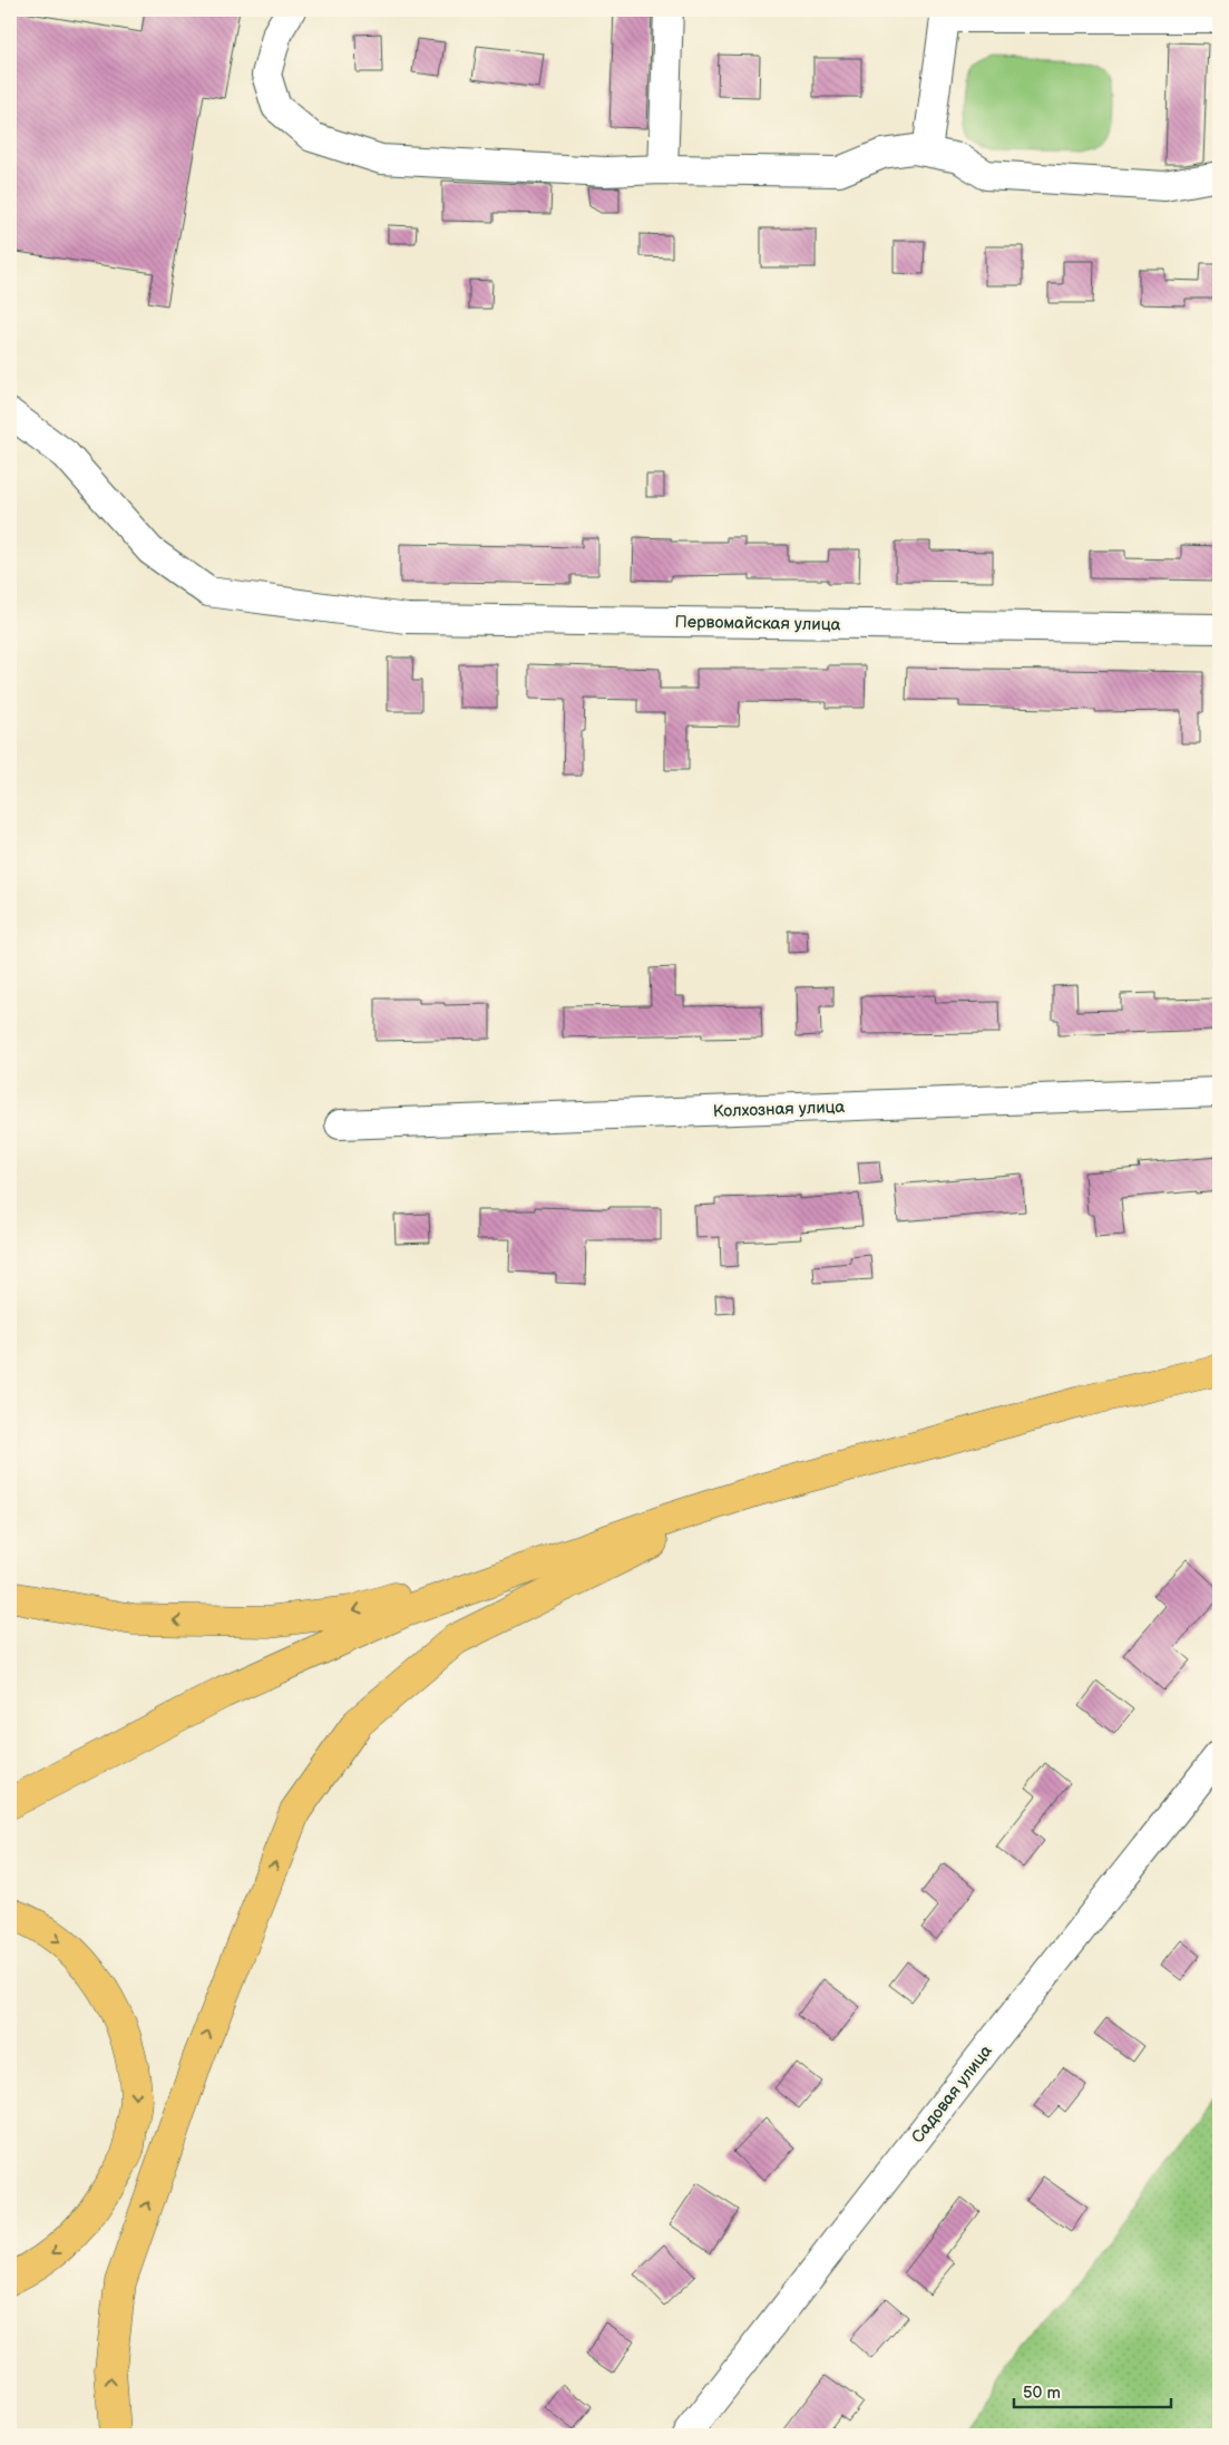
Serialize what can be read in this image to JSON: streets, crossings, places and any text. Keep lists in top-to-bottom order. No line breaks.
{"streets":{"street":["Первомайская улица","Колхозная улица","Садовая улица"]},"scale_bar":"50 m"}
